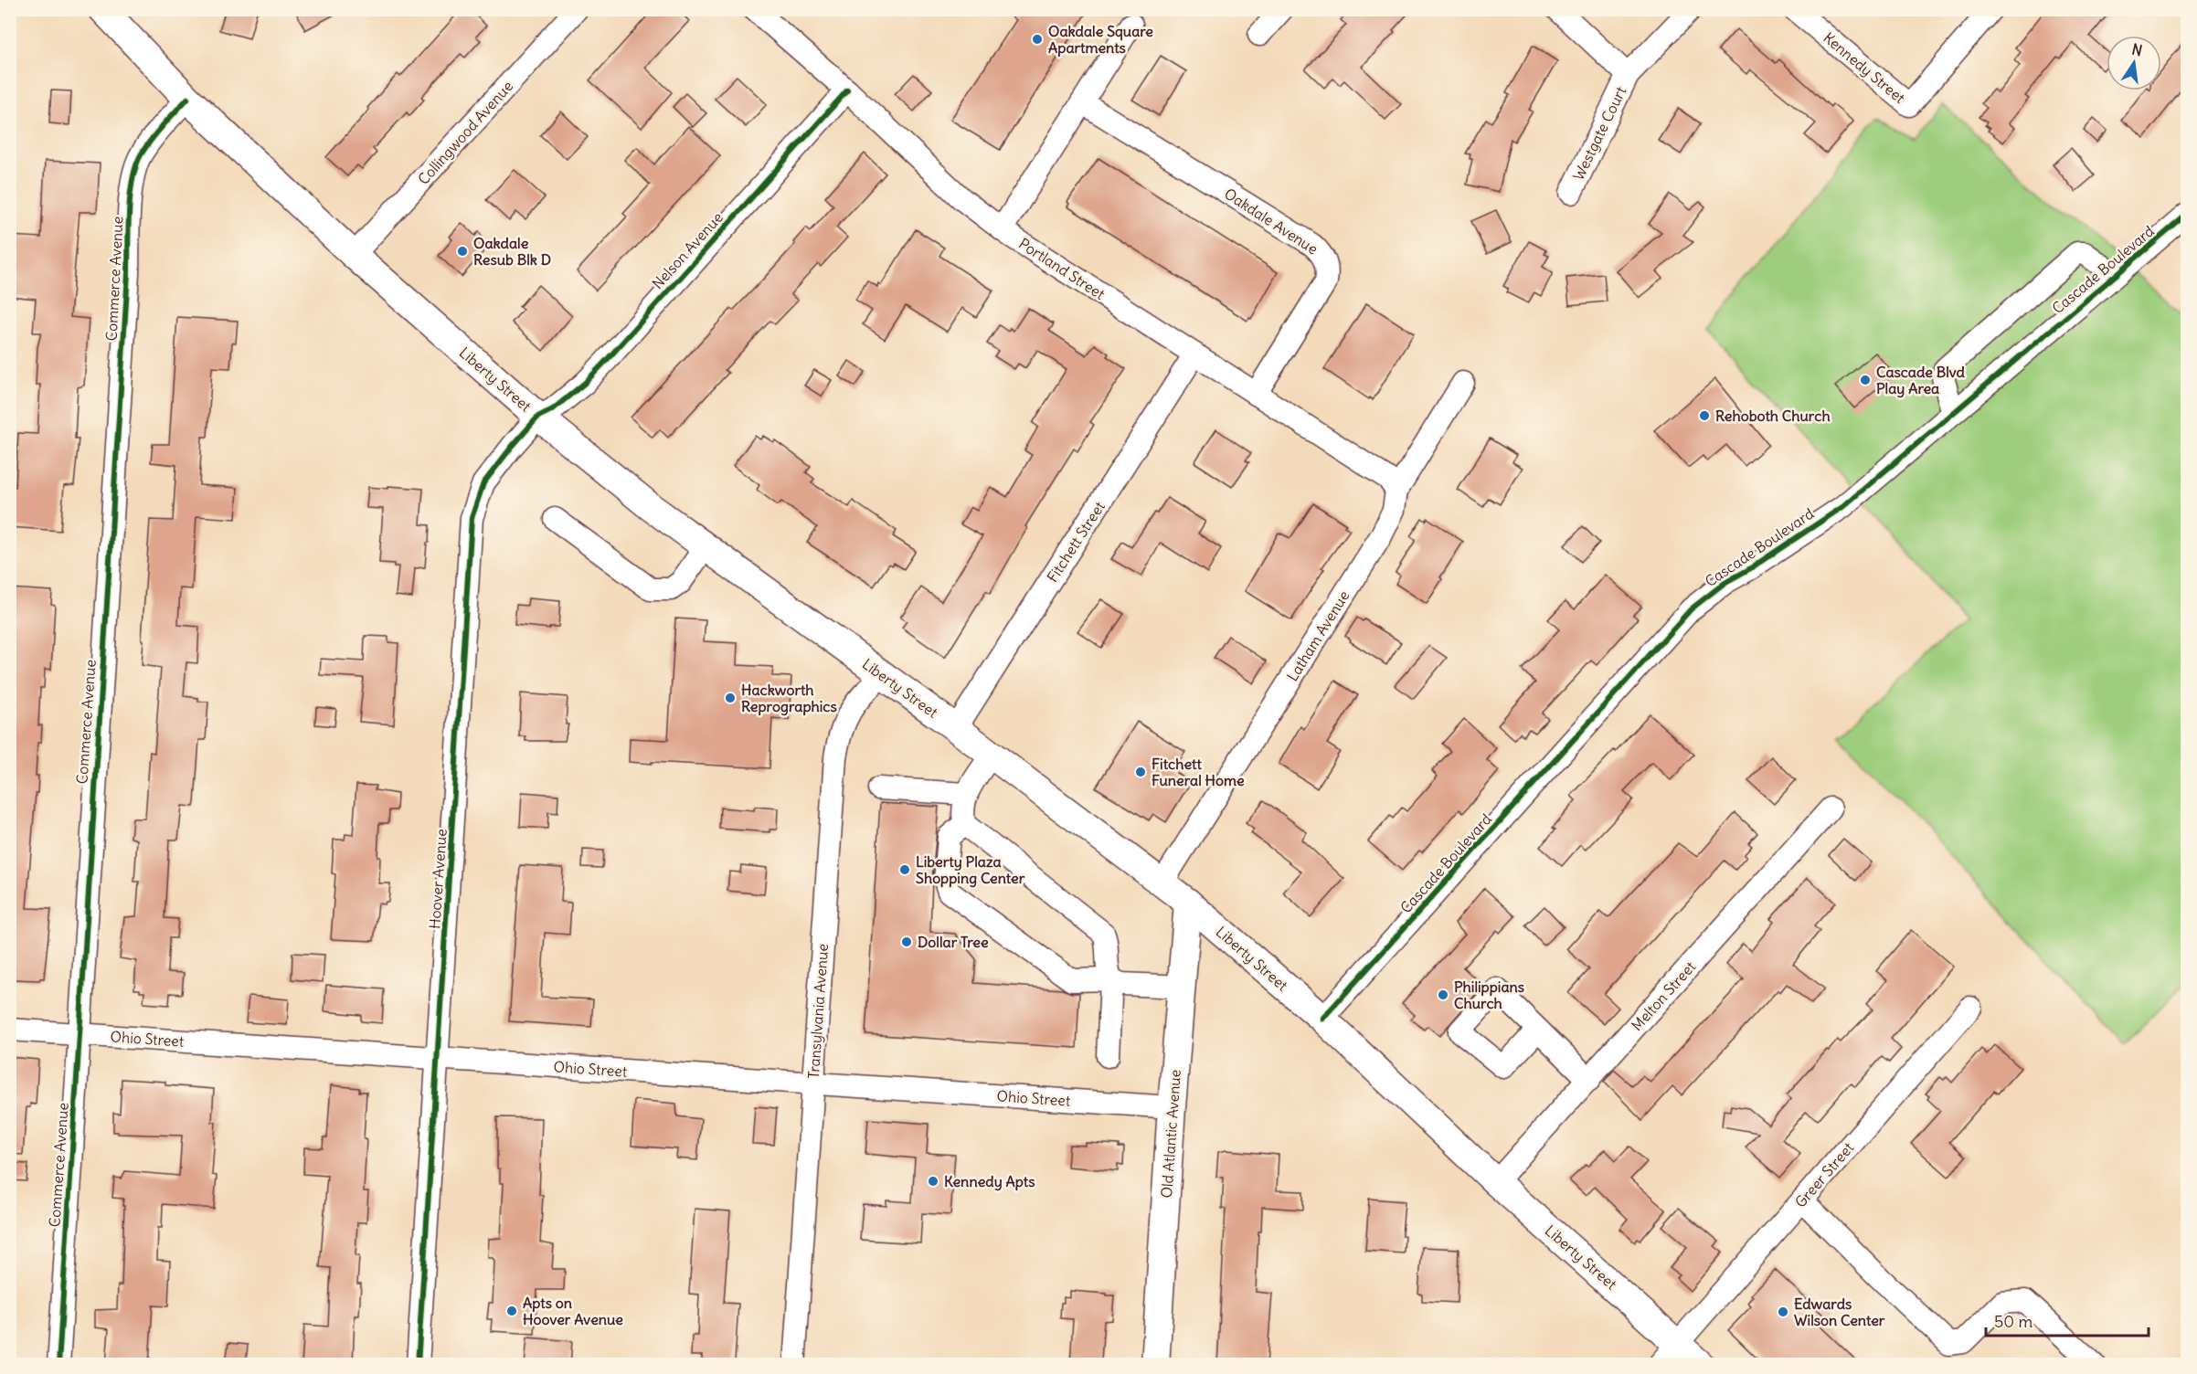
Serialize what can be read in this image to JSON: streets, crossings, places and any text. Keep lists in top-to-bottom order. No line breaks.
{"streets":{"main road":["Liberty Street","Old Atlantic Avenue"],"street":["Kennedy Street","Collingwood Avenue","Westgate Court","Oakdale Avenue","Nelson Avenue","Portland Street","Cascade Boulevard","Commerce Avenue","Fitchett Street","Latham Avenue","Hoover Avenue","Melton Street","Transylvania Avenue","Ohio Street","Greer Street"]},"crossings":[["Collingwood Avenue","Liberty Street"],["Oakdale Avenue","Portland Street"],["Nelson Avenue","Portland Street"],["Nelson Avenue","Liberty Street"],["Nelson Avenue","Hoover Avenue"],["Portland Street","Fitchett Street"],["Portland Street","Latham Avenue"],["Cascade Boulevard","Liberty Street"],["Commerce Avenue","Liberty Street"],["Commerce Avenue","Ohio Street"],["Liberty Street","Fitchett Street"],["Liberty Street","Latham Avenue"],["Liberty Street","Hoover Avenue"],["Liberty Street","Melton Street"],["Liberty Street","Transylvania Avenue"],["Liberty Street","Old Atlantic Avenue"],["Liberty Street","Greer Street"],["Hoover Avenue","Ohio Street"],["Transylvania Avenue","Ohio Street"],["Ohio Street","Old Atlantic Avenue"]],"places":["Oakdale Square Apartments","Oakdale Resub Blk D","Cascade Blvd Play Area","Rehoboth Church","Hackworth Reprographics","Fitchett Funeral Home","Liberty Plaza Shopping Center","Dollar Tree","Philippians Church","Kennedy Apts","Apts on Hoover Avenue","Edwards Wilson Center"],"scale_bar":"50 m","north":"top"}
